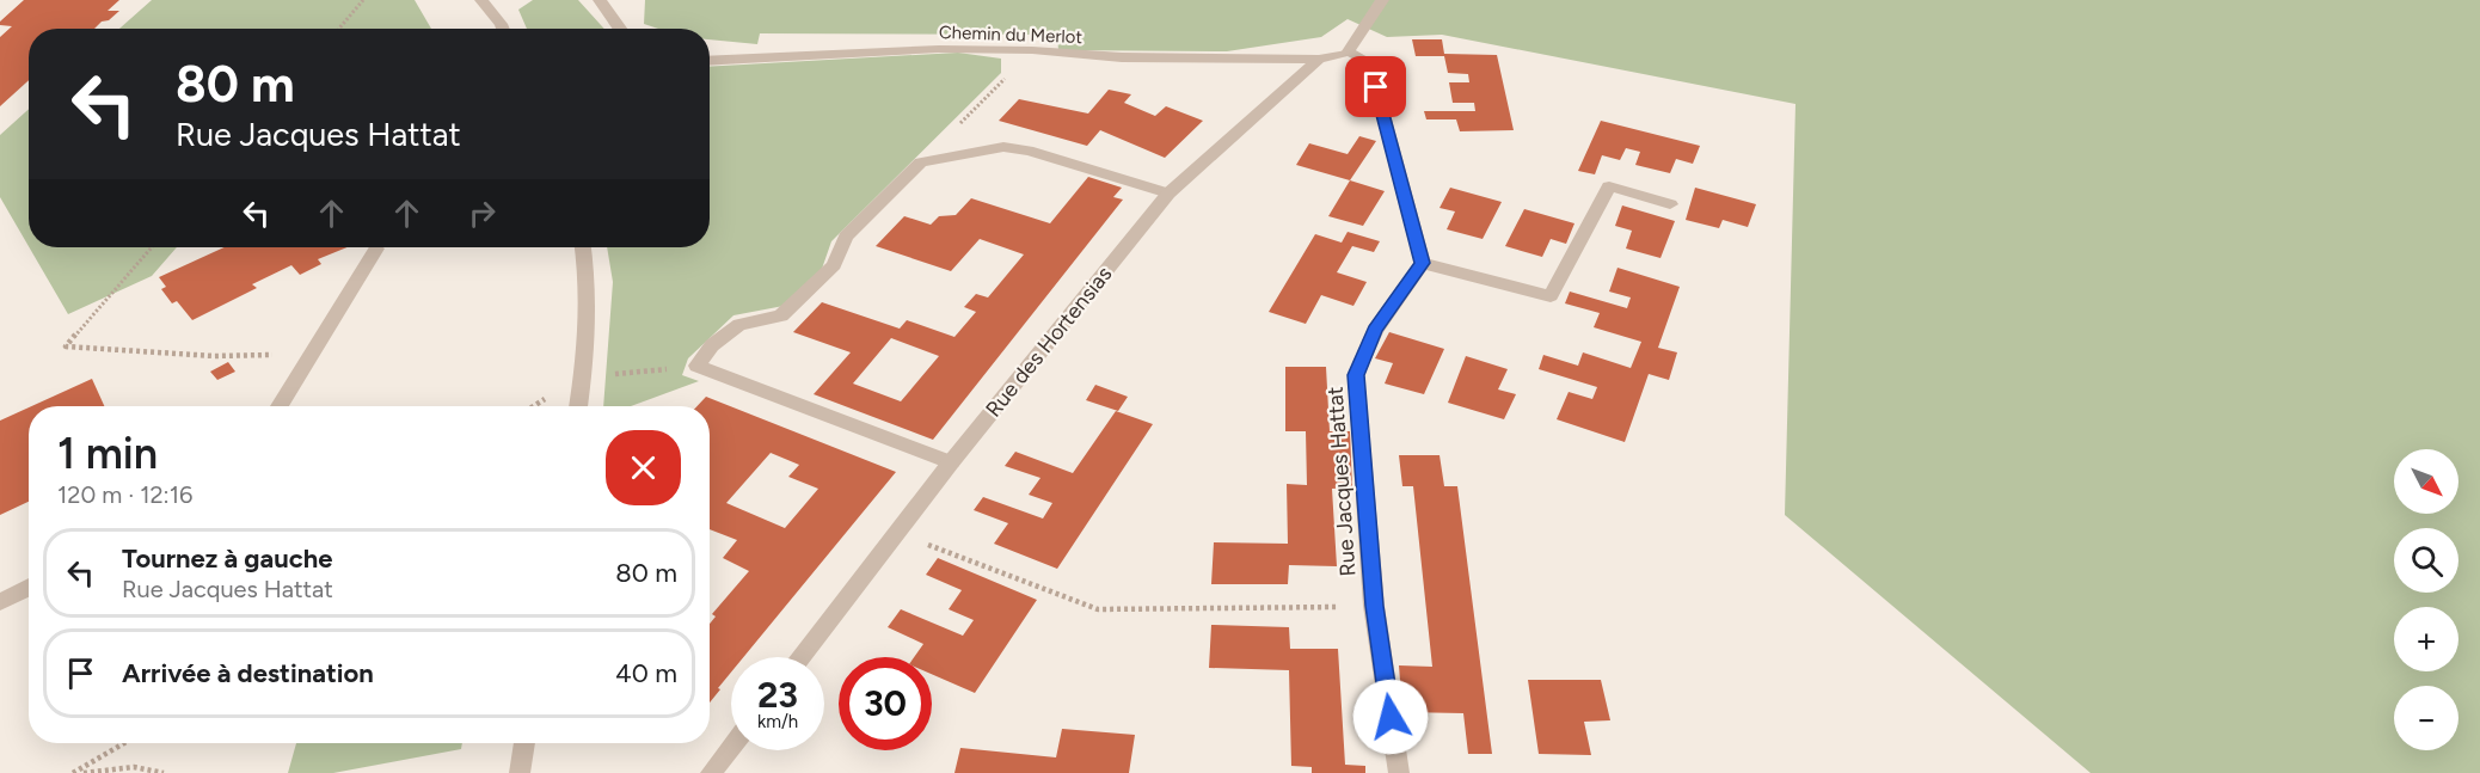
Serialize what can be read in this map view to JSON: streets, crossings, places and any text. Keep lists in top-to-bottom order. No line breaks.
{"streets":{"street":["Chemin du Merlot","Rue des Hortensias","Rue Jacques Hattat"]},"crossings":[["Chemin du Merlot","Rue des Hortensias"]],"north":"bottom right","page":{"turn":["80 m","Rue Jacques Hattat"],"heading":["1 min","120 m · 12:16"],"map_buttons":["+","−"],"list":[{"name":"Tournez à gauche","note":"Rue Jacques Hattat","value":"80 m"},{"name":"Arrivée à destination","value":"40 m"}],"speed":"23 km/h","limit":"30"}}
